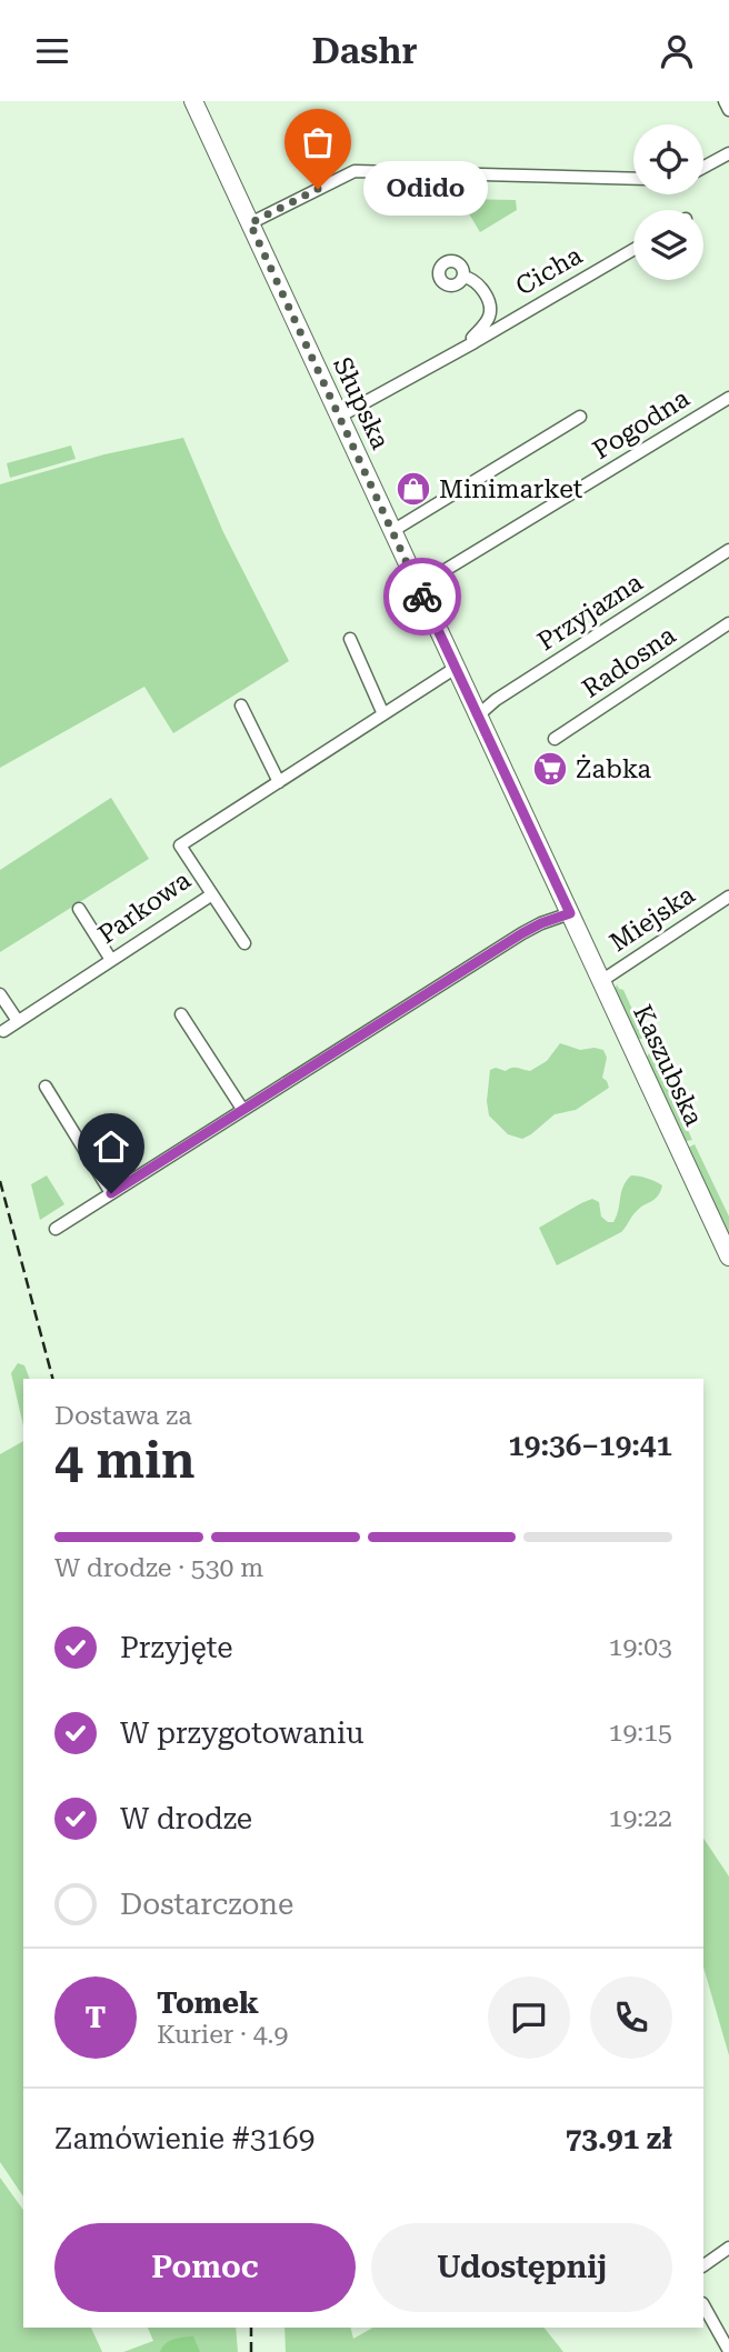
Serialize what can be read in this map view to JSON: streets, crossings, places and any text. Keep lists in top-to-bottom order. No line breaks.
{"streets":{"main road":["Słupska","Kaszubska"],"street":["Cicha","Pogodna","Przyjazna","Radosna","Parkowa","Miejska"]},"crossings":[["Cicha","Słupska"],["Słupska","Pogodna"],["Słupska","Przyjazna"],["Słupska","Parkowa"],["Słupska","Miejska"],["Słupska","Kaszubska"],["Miejska","Kaszubska"]],"places":{"other":["Odido"],"shop":["Minimarket"],"supermarket":["Żabka"]},"page":{"header":"Dashr","bubble":"Odido","heading":["4 min","Dostawa za","19:36–19:41"],"panel":["Tomek","Kurier · 4.9","Zamówienie #3169","73.91 zł"],"bar":"W drodze · 530 m","list":[["Przyjęte","19:03"],["W przygotowaniu","19:15"],["W drodze","19:22"],"Dostarczone"],"round":"T","buttons":["Pomoc","Udostępnij"]}}
